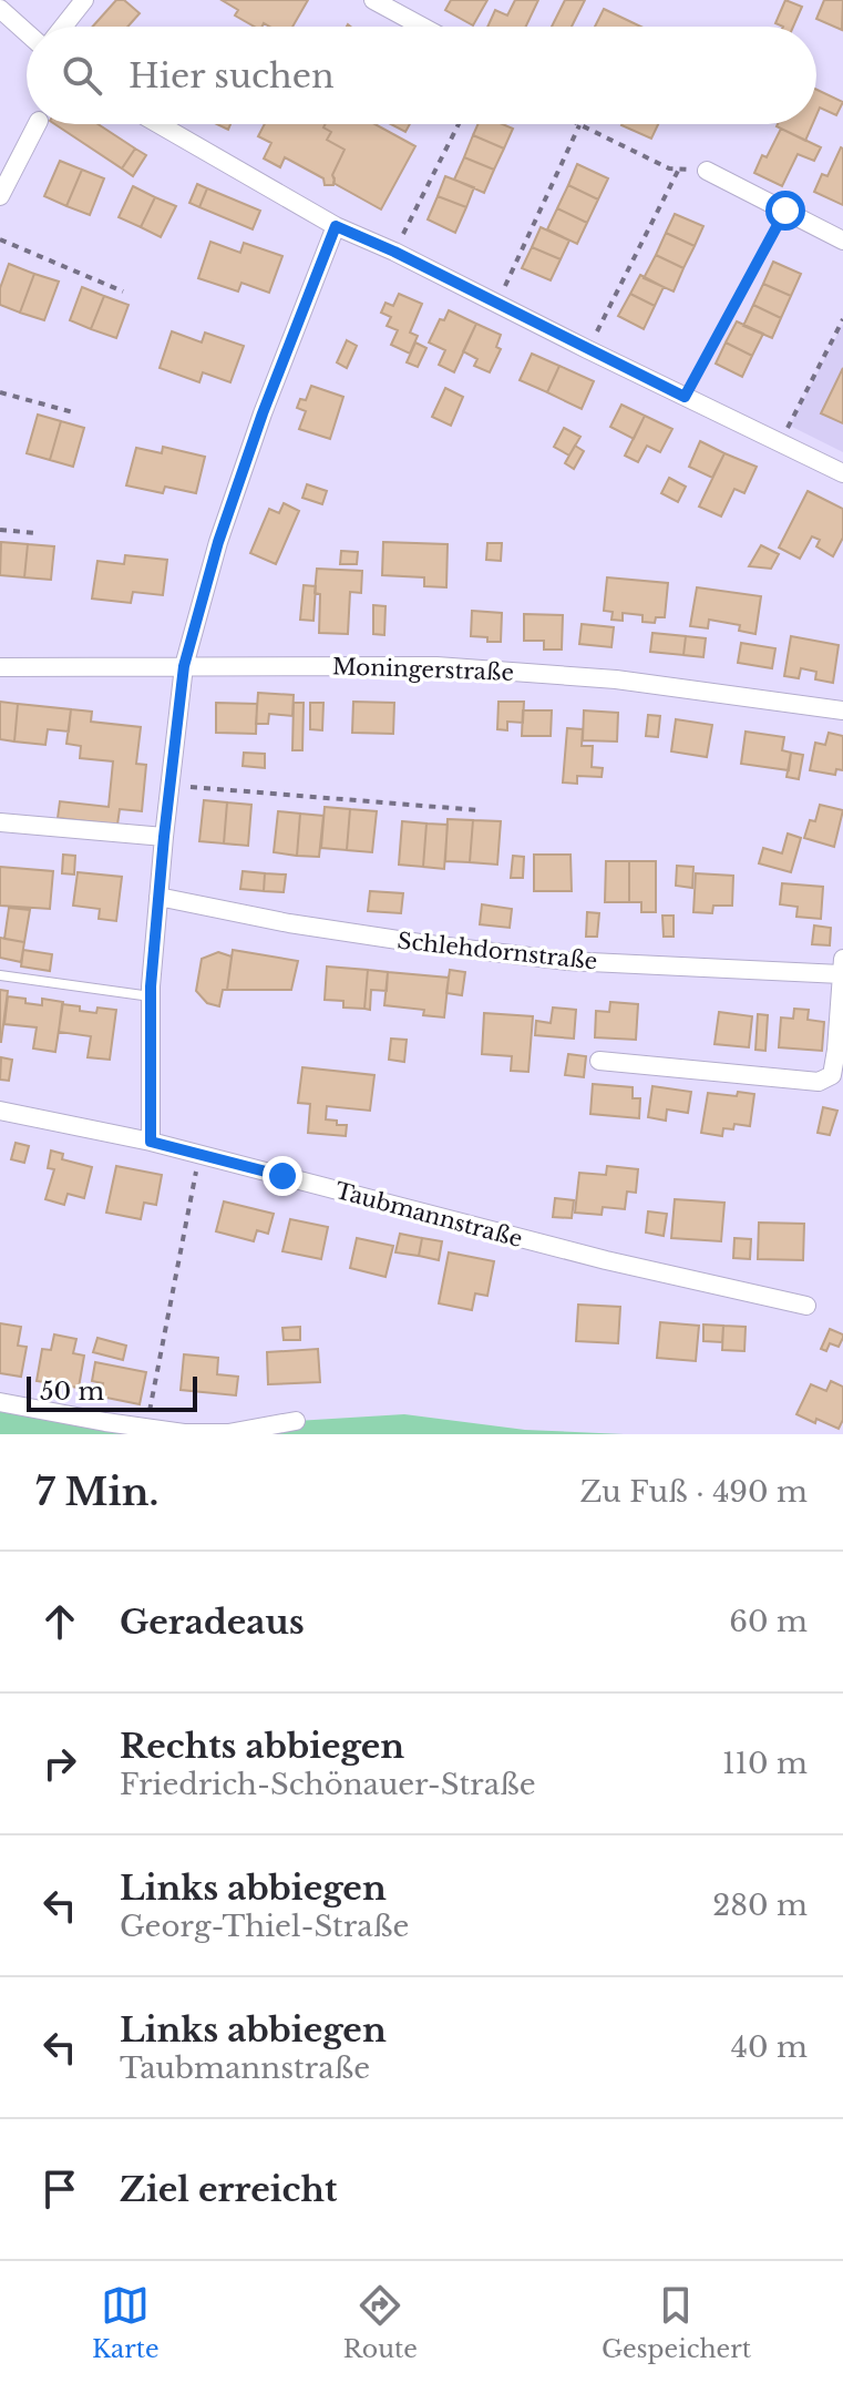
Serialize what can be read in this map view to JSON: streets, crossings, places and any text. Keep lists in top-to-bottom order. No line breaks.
{"streets":{"street":["Moningerstraße","Schlehdornstraße","Taubmannstraße"]},"scale_bar":"50 m","page":{"search":"Hier suchen","scale":"50 m","heading":["7 Min.","Zu Fuß · 490 m"],"list":[["Geradeaus","60 m"],["Rechts abbiegen","Friedrich-Schönauer-Straße","110 m"],["Links abbiegen","Georg-Thiel-Straße","280 m"],["Links abbiegen","Taubmannstraße","40 m"],"Ziel erreicht"],"nav":["Karte","Route","Gespeichert"]}}
